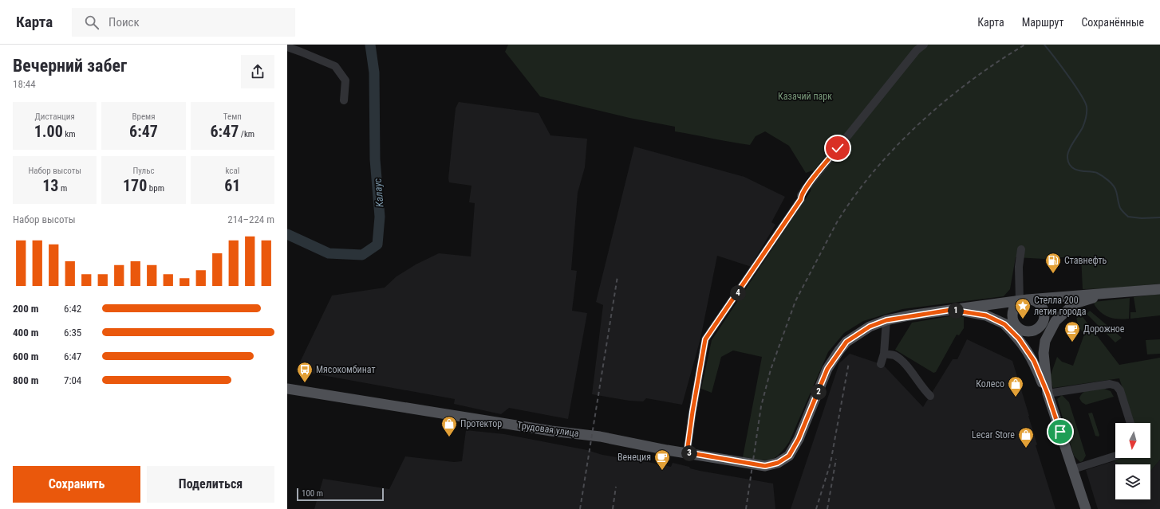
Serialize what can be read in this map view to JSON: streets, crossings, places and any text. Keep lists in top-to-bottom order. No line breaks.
{"streets":{"main road":["Трудовая улица"]},"water":["Калаус"],"parks":["Казачий парк"],"places":{"fuel station":["Ставнефть"],"place":["Стелла 200 летия города"],"cafe":["Дорожное","Венеция"],"bus stop":["Мясокомбинат"],"shop":["Колесо","Протектор","Lecar Store"]},"scale_bar":"100 m","north":"bottom","page":{"header":"Карта","search":"Поиск","nav":["Карта","Маршрут","Сохранённые"],"heading":["Вечерний забег","18:44"],"stats":[["Дистанция","1.00 km"],["Время","6:47"],["Темп","6:47 /km"],["Набор высоты","13 m"],["Пульс","170 bpm"],["kcal","61"]],"chart":["Набор высоты","214–224 m"],"pins":["4","1","2","3"],"list":[{"name":"200 m","note":"6:42"},{"name":"400 m","note":"6:35"},{"name":"600 m","note":"6:47"},{"name":"800 m","note":"7:04"}],"buttons":["Сохранить","Поделиться"],"scale":"100 m"}}
